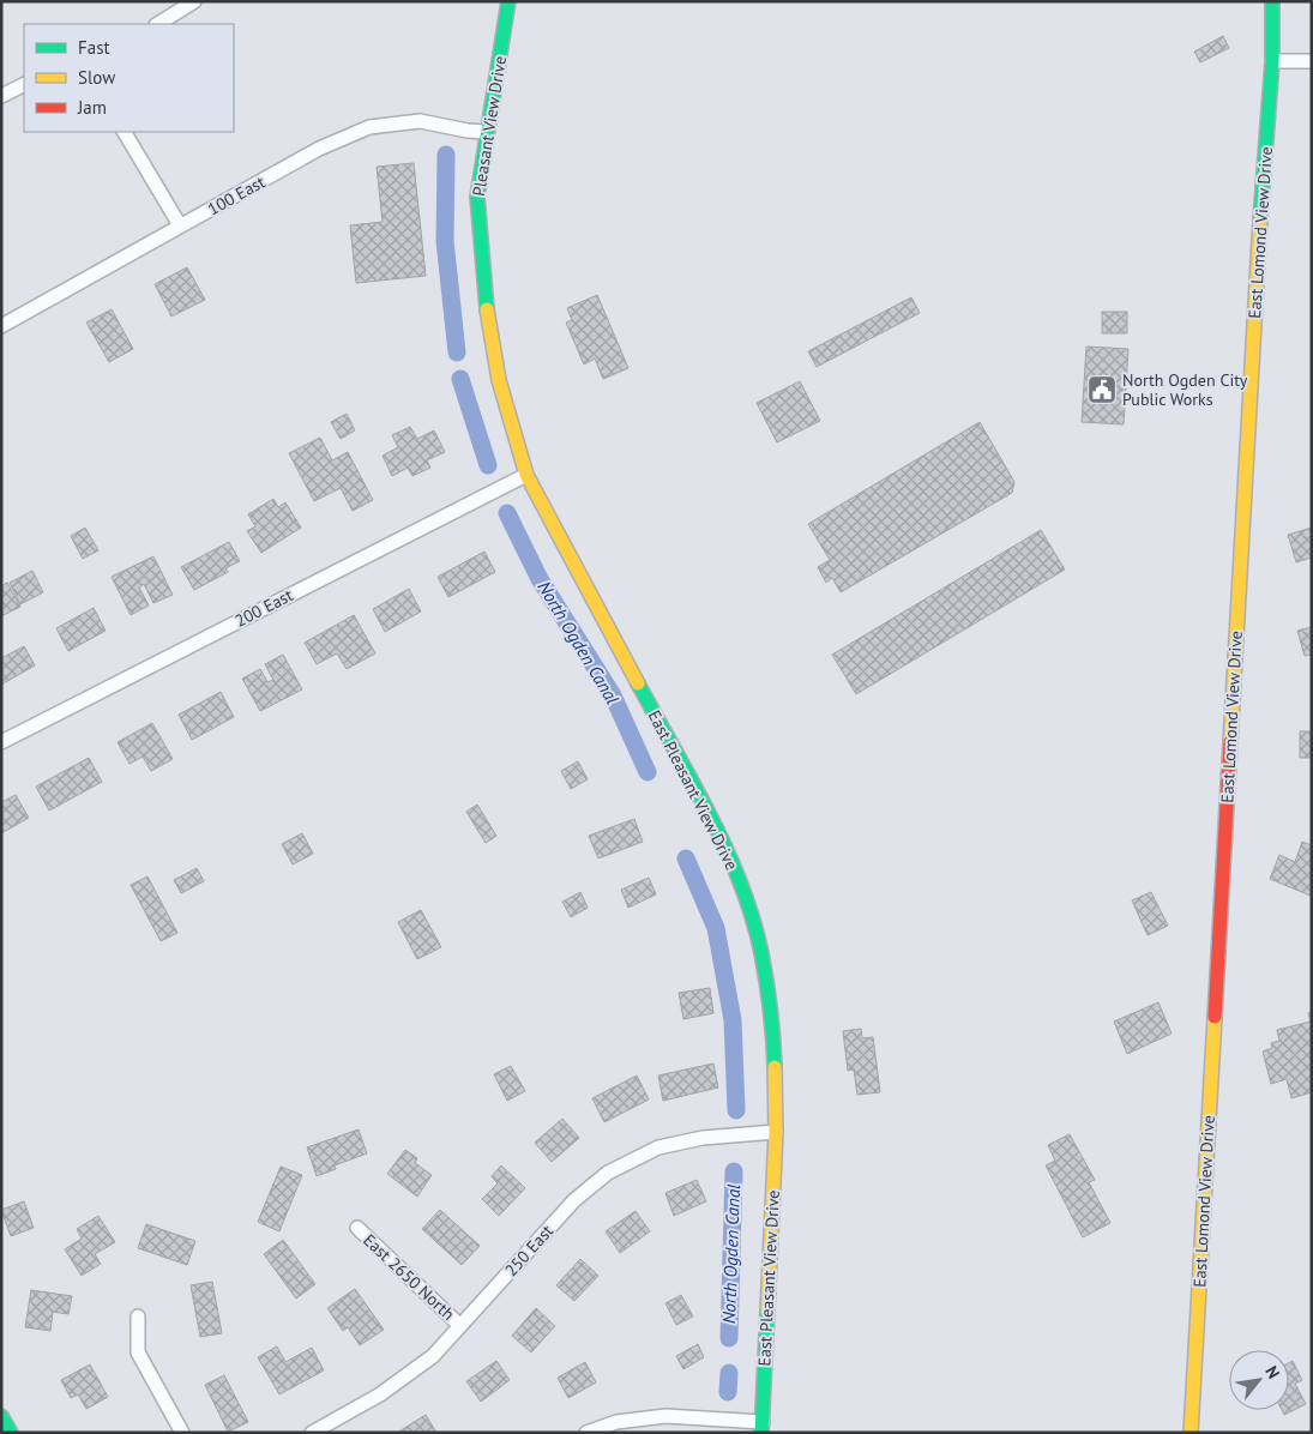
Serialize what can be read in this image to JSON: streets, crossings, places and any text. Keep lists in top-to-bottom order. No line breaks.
{"streets":{"street":["Pleasant View Drive","100 East","East Lomond View Drive","200 East","East Pleasant View Drive","250 East","East 2650 North"]},"crossings":[["Pleasant View Drive","100 East"],["Pleasant View Drive","East Pleasant View Drive"],["200 East","East Pleasant View Drive"],["East Pleasant View Drive","250 East"],["250 East","East 2650 North"]],"water":["North Ogden Canal"],"places":{"public building":["North Ogden City Public Works"]},"legend":["Fast","Slow","Jam"],"north":"top right"}
